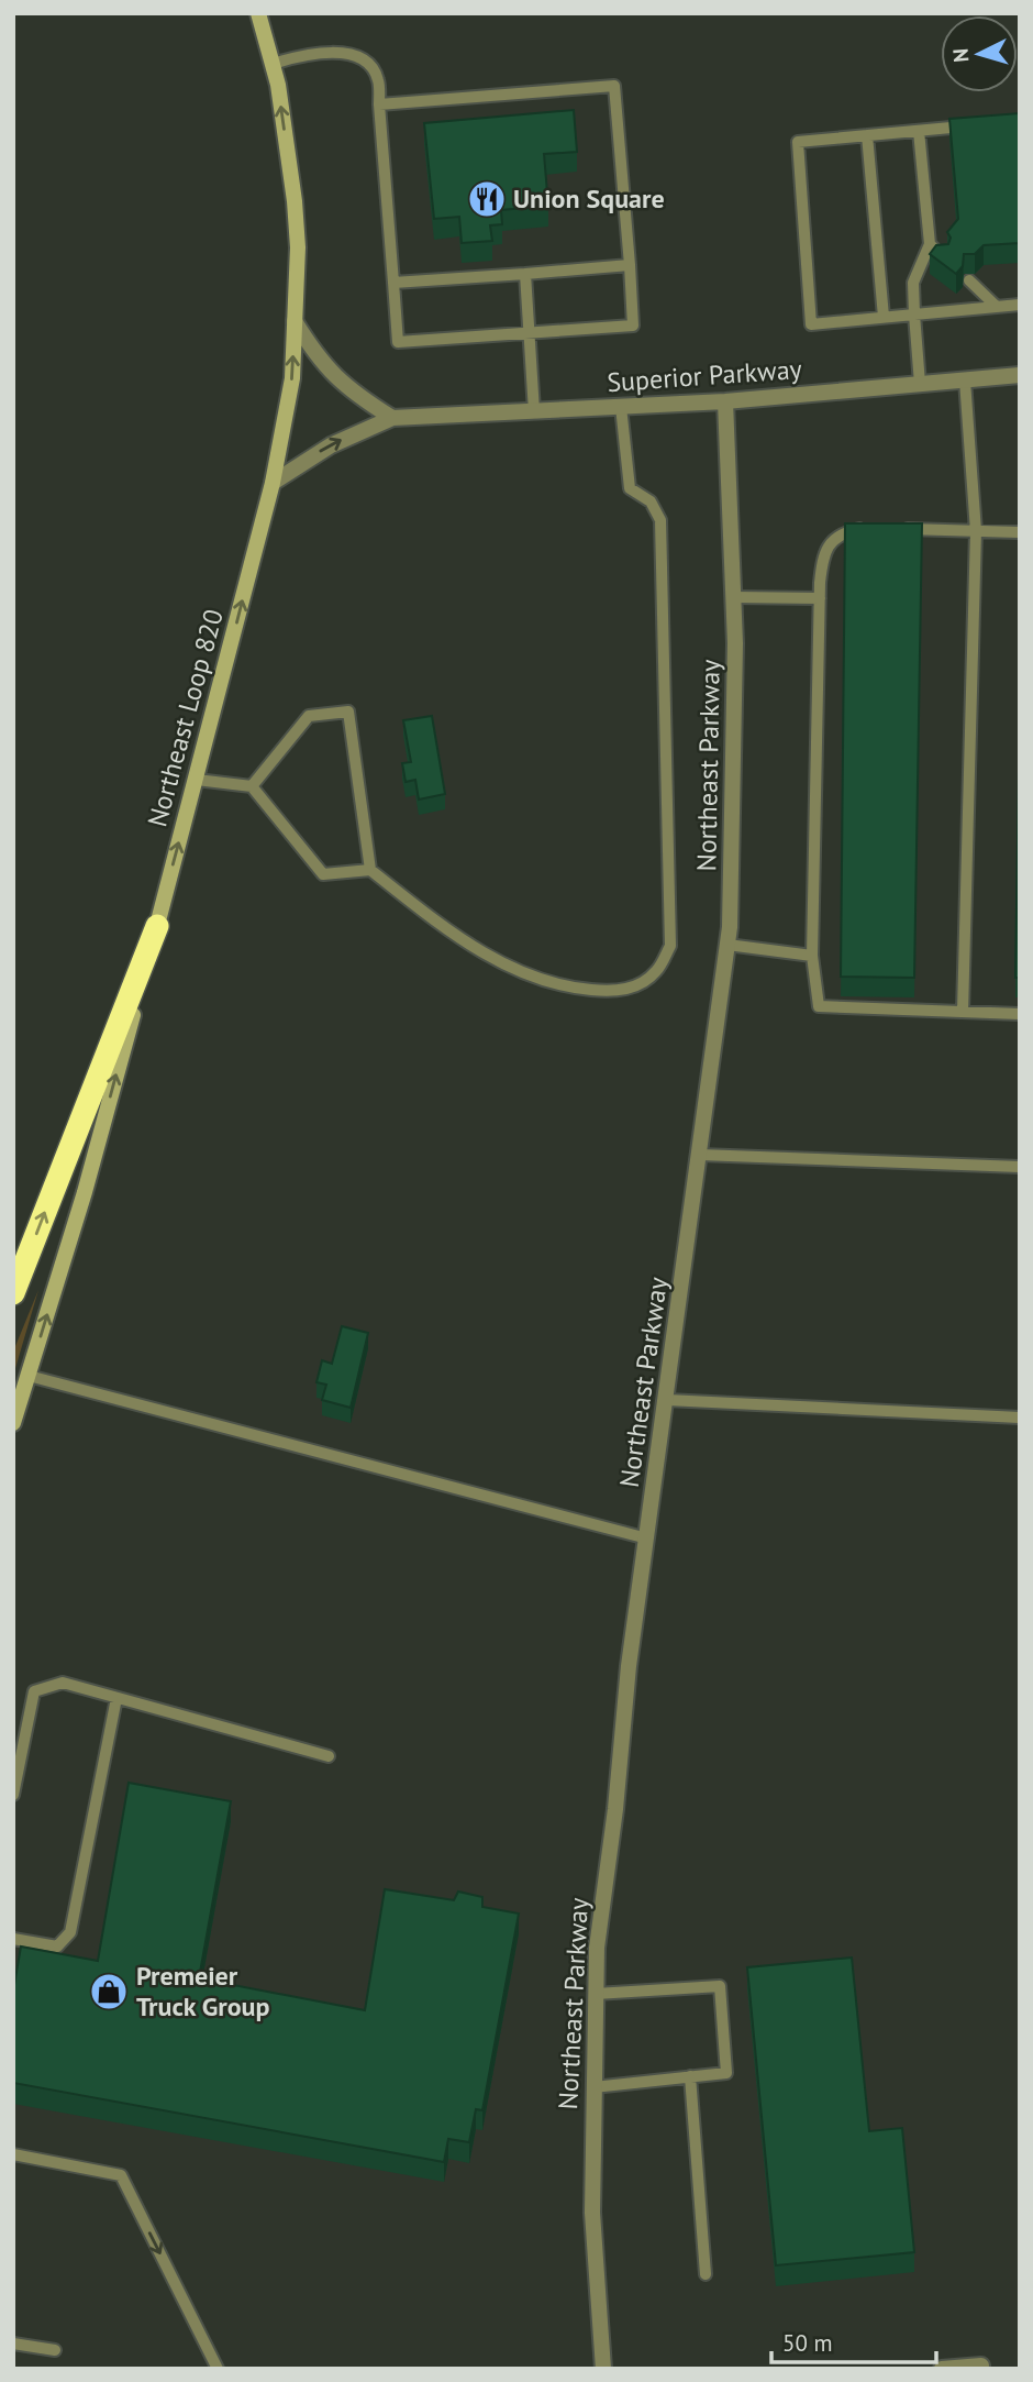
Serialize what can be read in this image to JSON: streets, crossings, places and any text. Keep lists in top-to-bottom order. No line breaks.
{"streets":{"main road":["Northeast Loop 820"],"street":["Superior Parkway","Northeast Parkway"]},"crossings":[["Superior Parkway","Northeast Parkway"]],"one_way":["Northeast Loop 820"],"places":{"restaurant":["Union Square"],"shop":["Premeier Truck Group"]},"scale_bar":"50 m","north":"left"}
